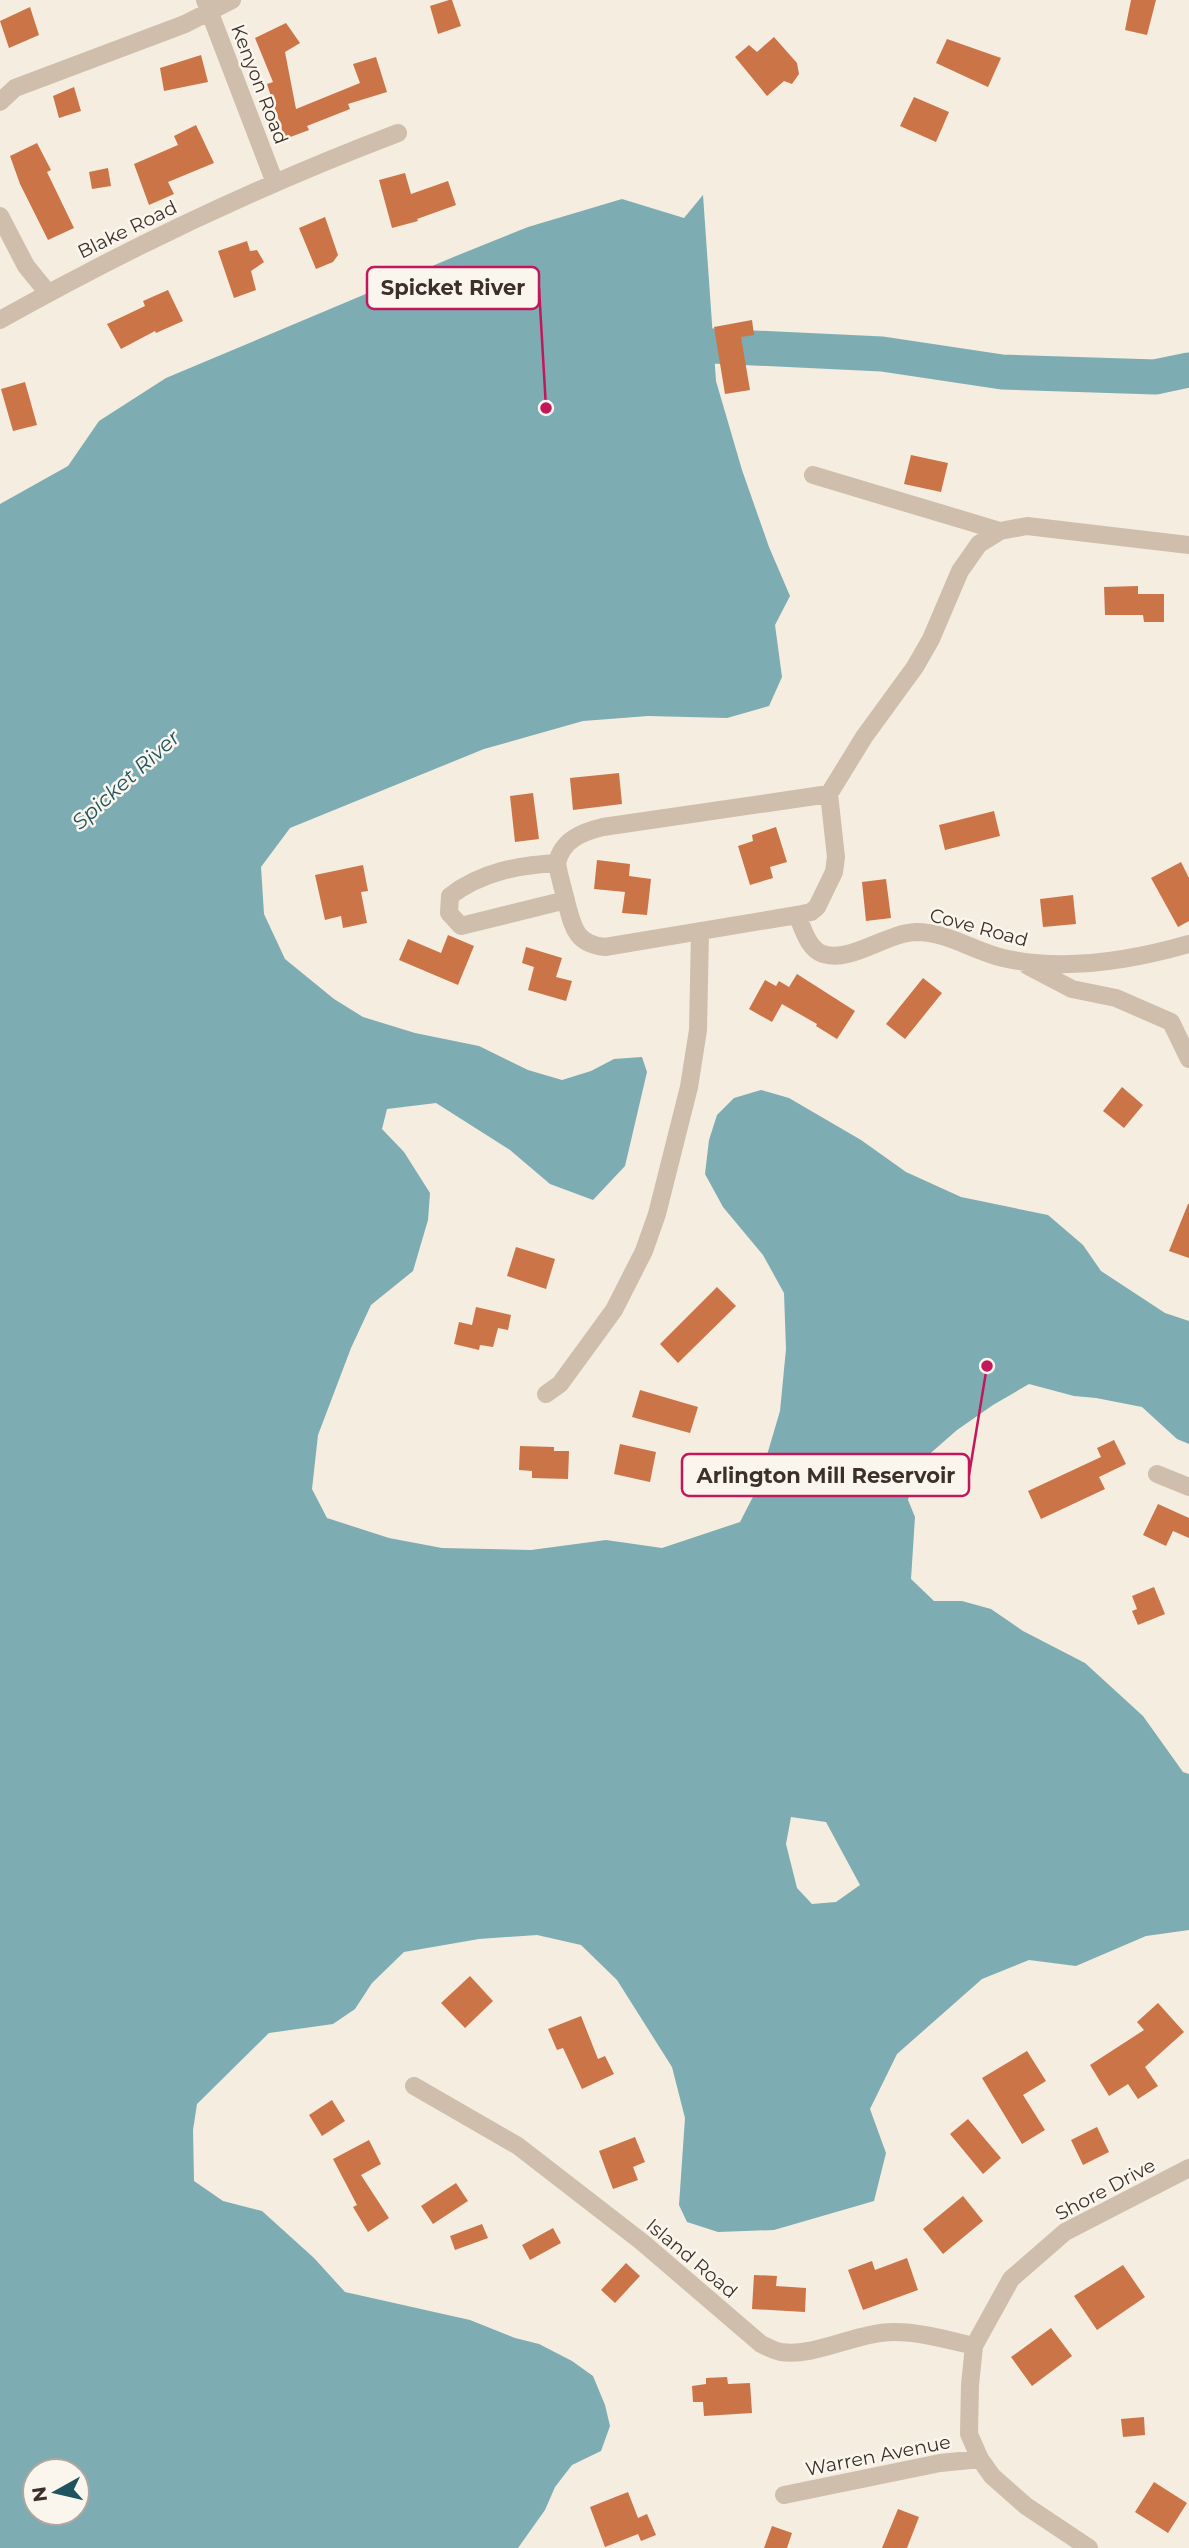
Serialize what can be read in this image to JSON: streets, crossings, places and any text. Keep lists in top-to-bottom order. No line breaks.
{"streets":{"street":["Kenyon Road","Blake Road","Cove Road","Shore Drive","Island Road","Warren Avenue"]},"crossings":[["Kenyon Road","Blake Road"],["Shore Drive","Island Road"],["Shore Drive","Warren Avenue"]],"water":["Spicket River"],"places":["Spicket River","Arlington Mill Reservoir"],"north":"left"}
